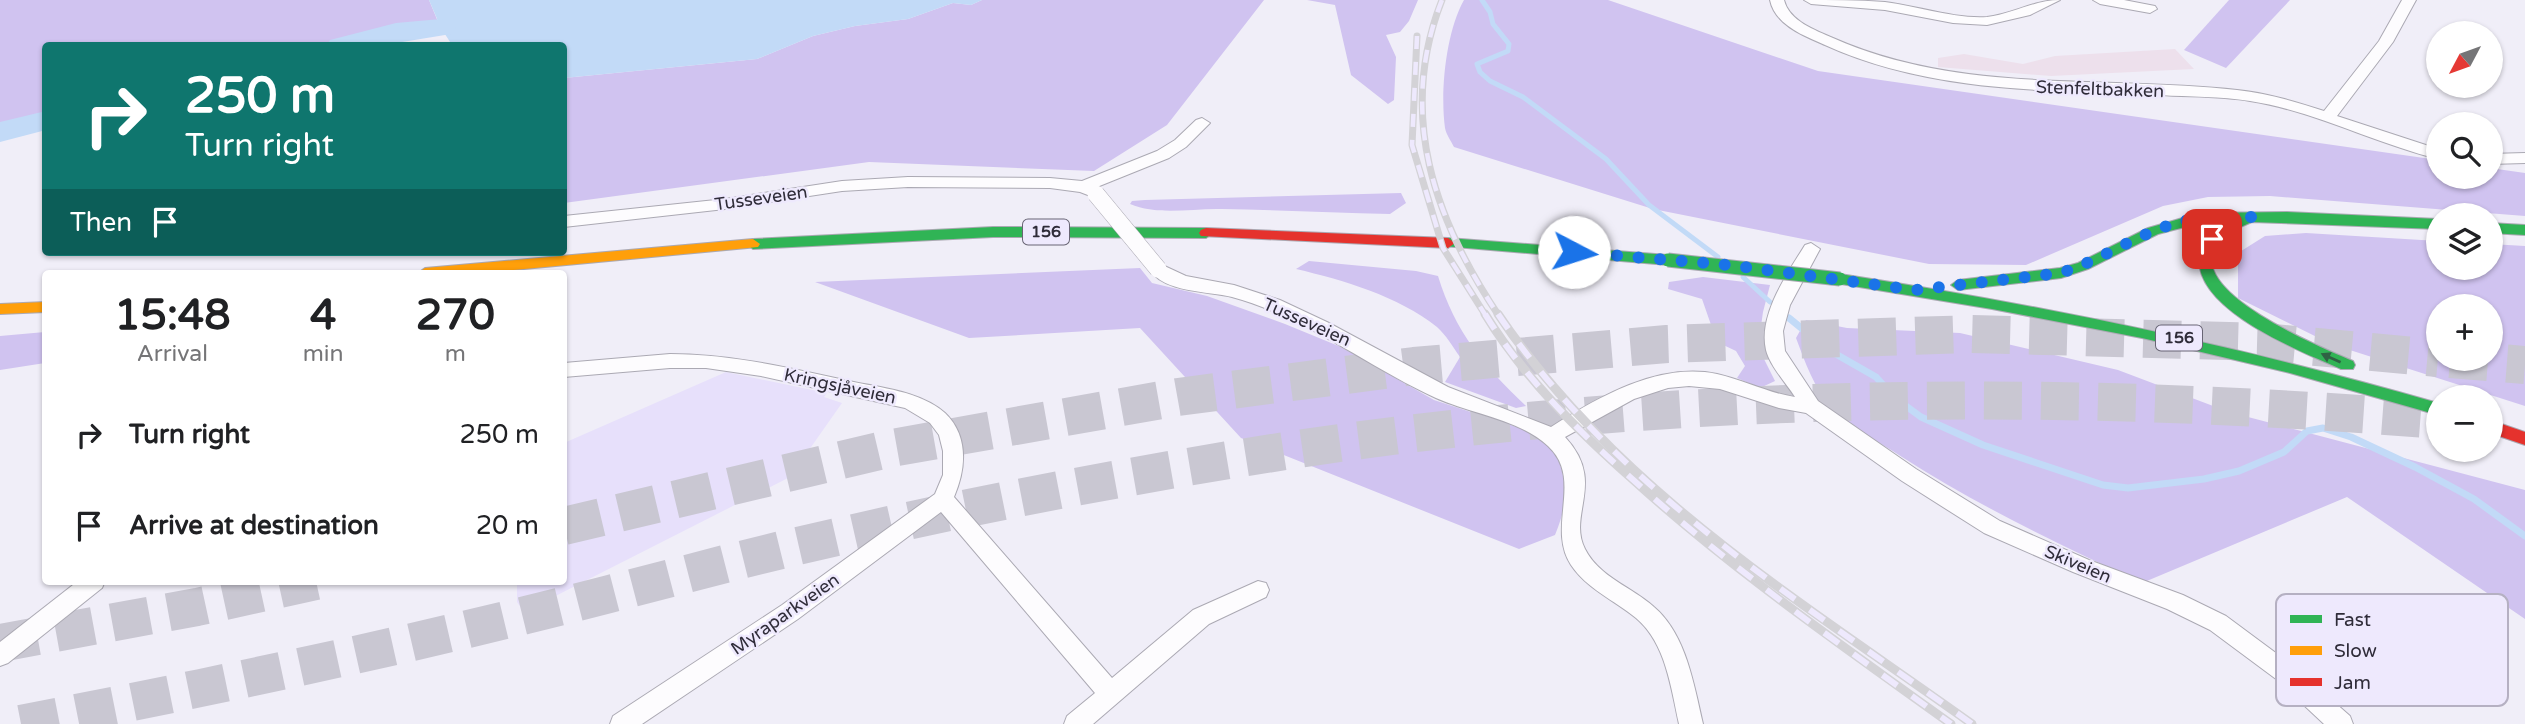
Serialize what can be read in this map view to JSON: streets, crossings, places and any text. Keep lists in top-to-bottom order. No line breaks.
{"streets":{"main road":["156"],"street":["Stenfeltbakken","Tusseveien","Kringsjåveien","Skiveien","Myraparkveien"]},"crossings":[["Tusseveien","Skiveien"],["Kringsjåveien","Myraparkveien"]],"legend":["Fast","Slow","Jam"],"north":"bottom left","page":{"map_buttons":["+","−"],"turn":["250 m","Turn right"],"then":"Then","eta":["15:48","Arrival","4","min","270","m"],"list":[{"name":"Turn right","value":"250 m"},{"name":"Arrive at destination","value":"20 m"}]}}
